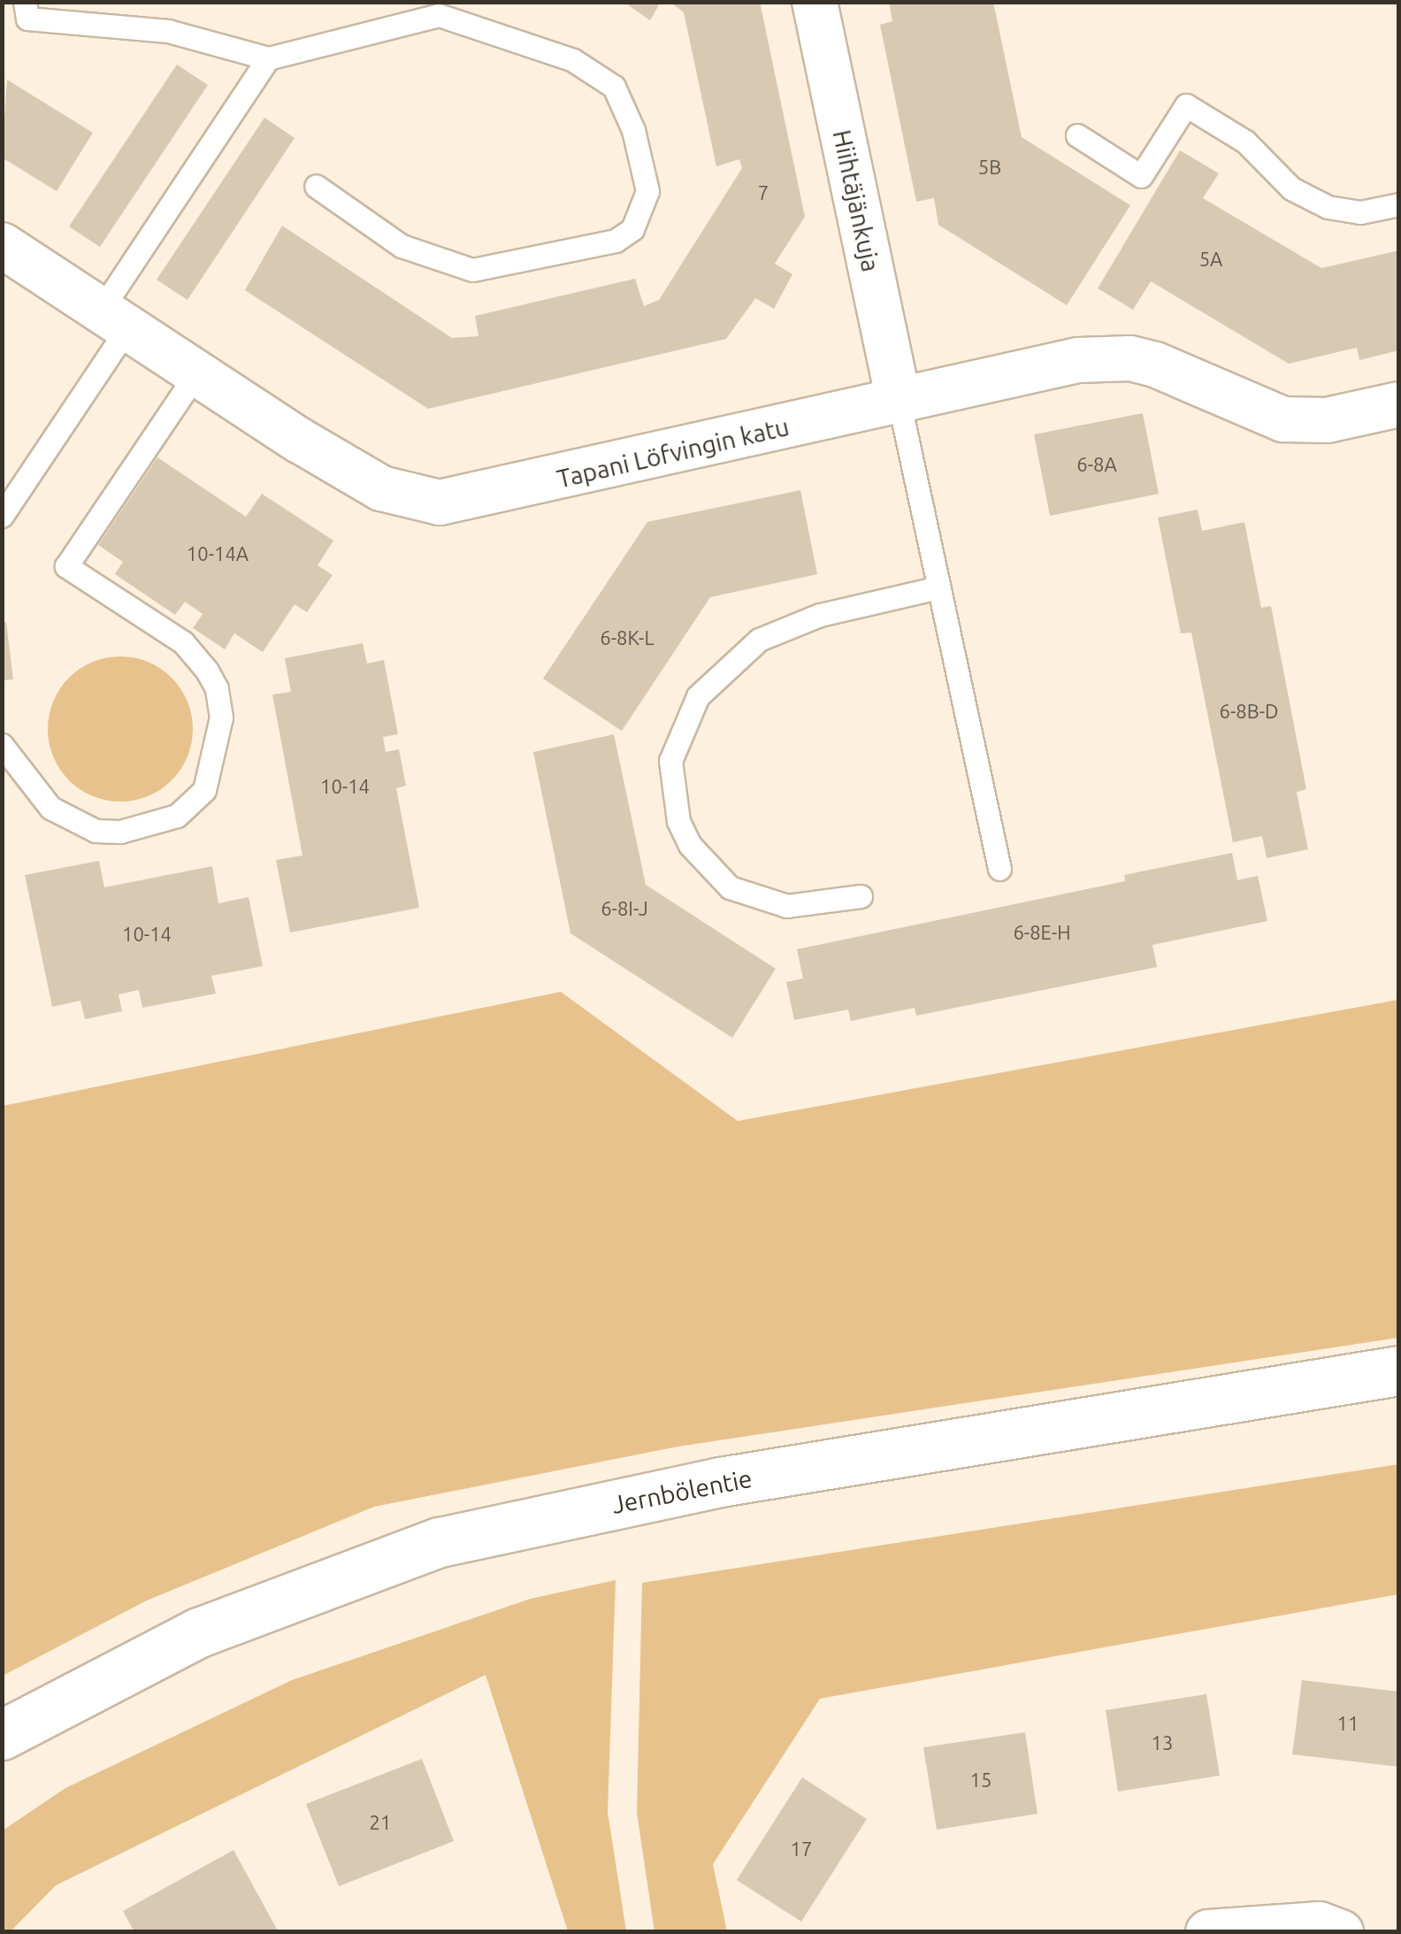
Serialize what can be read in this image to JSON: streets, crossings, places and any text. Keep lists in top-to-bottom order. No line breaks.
{"streets":{"street":["Hiihtäjänkuja","Tapani Löfvingin katu","Jernbölentie"]},"crossings":[["Hiihtäjänkuja","Tapani Löfvingin katu"]],"house_numbers":["5B","7","5A","6-8A","10-14A","6-8K-L","6-8B-D","10-14","6-8I-J","6-8E-H","10-14","11","13","15","21","17"]}
